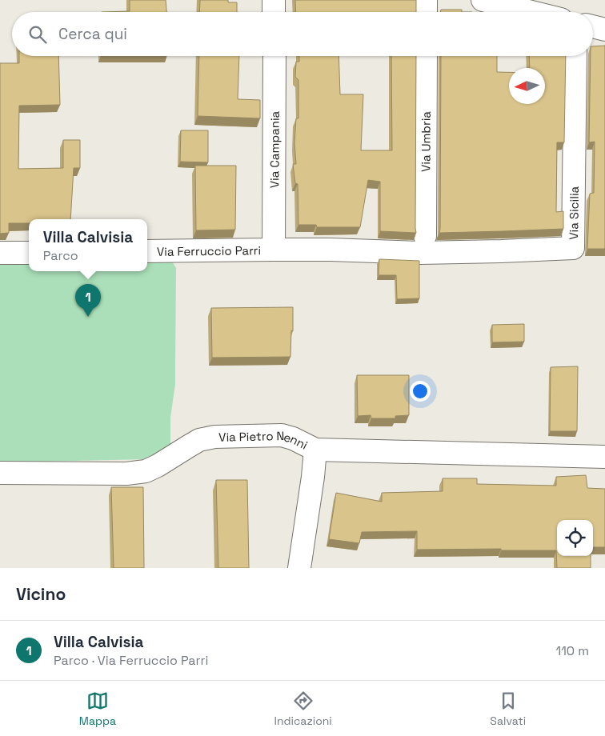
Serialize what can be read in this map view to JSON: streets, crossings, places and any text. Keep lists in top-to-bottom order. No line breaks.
{"streets":{"street":["Via Umbria","Via Campania","Via Sicilia","Via Ferruccio Parri","Via Pietro Nenni"]},"crossings":[["Via Umbria","Via Sicilia"],["Via Umbria","Via Ferruccio Parri"],["Via Campania","Via Ferruccio Parri"],["Via Sicilia","Via Ferruccio Parri"]],"north":"left","page":{"search":"Cerca qui","popup":["Villa Calvisia","Parco"],"pins":"1","heading":"Vicino","list":[{"mark":"1","name":"Villa Calvisia","note":"Parco · Via Ferruccio Parri","value":"110 m"}],"nav":["Mappa","Indicazioni","Salvati"]}}
